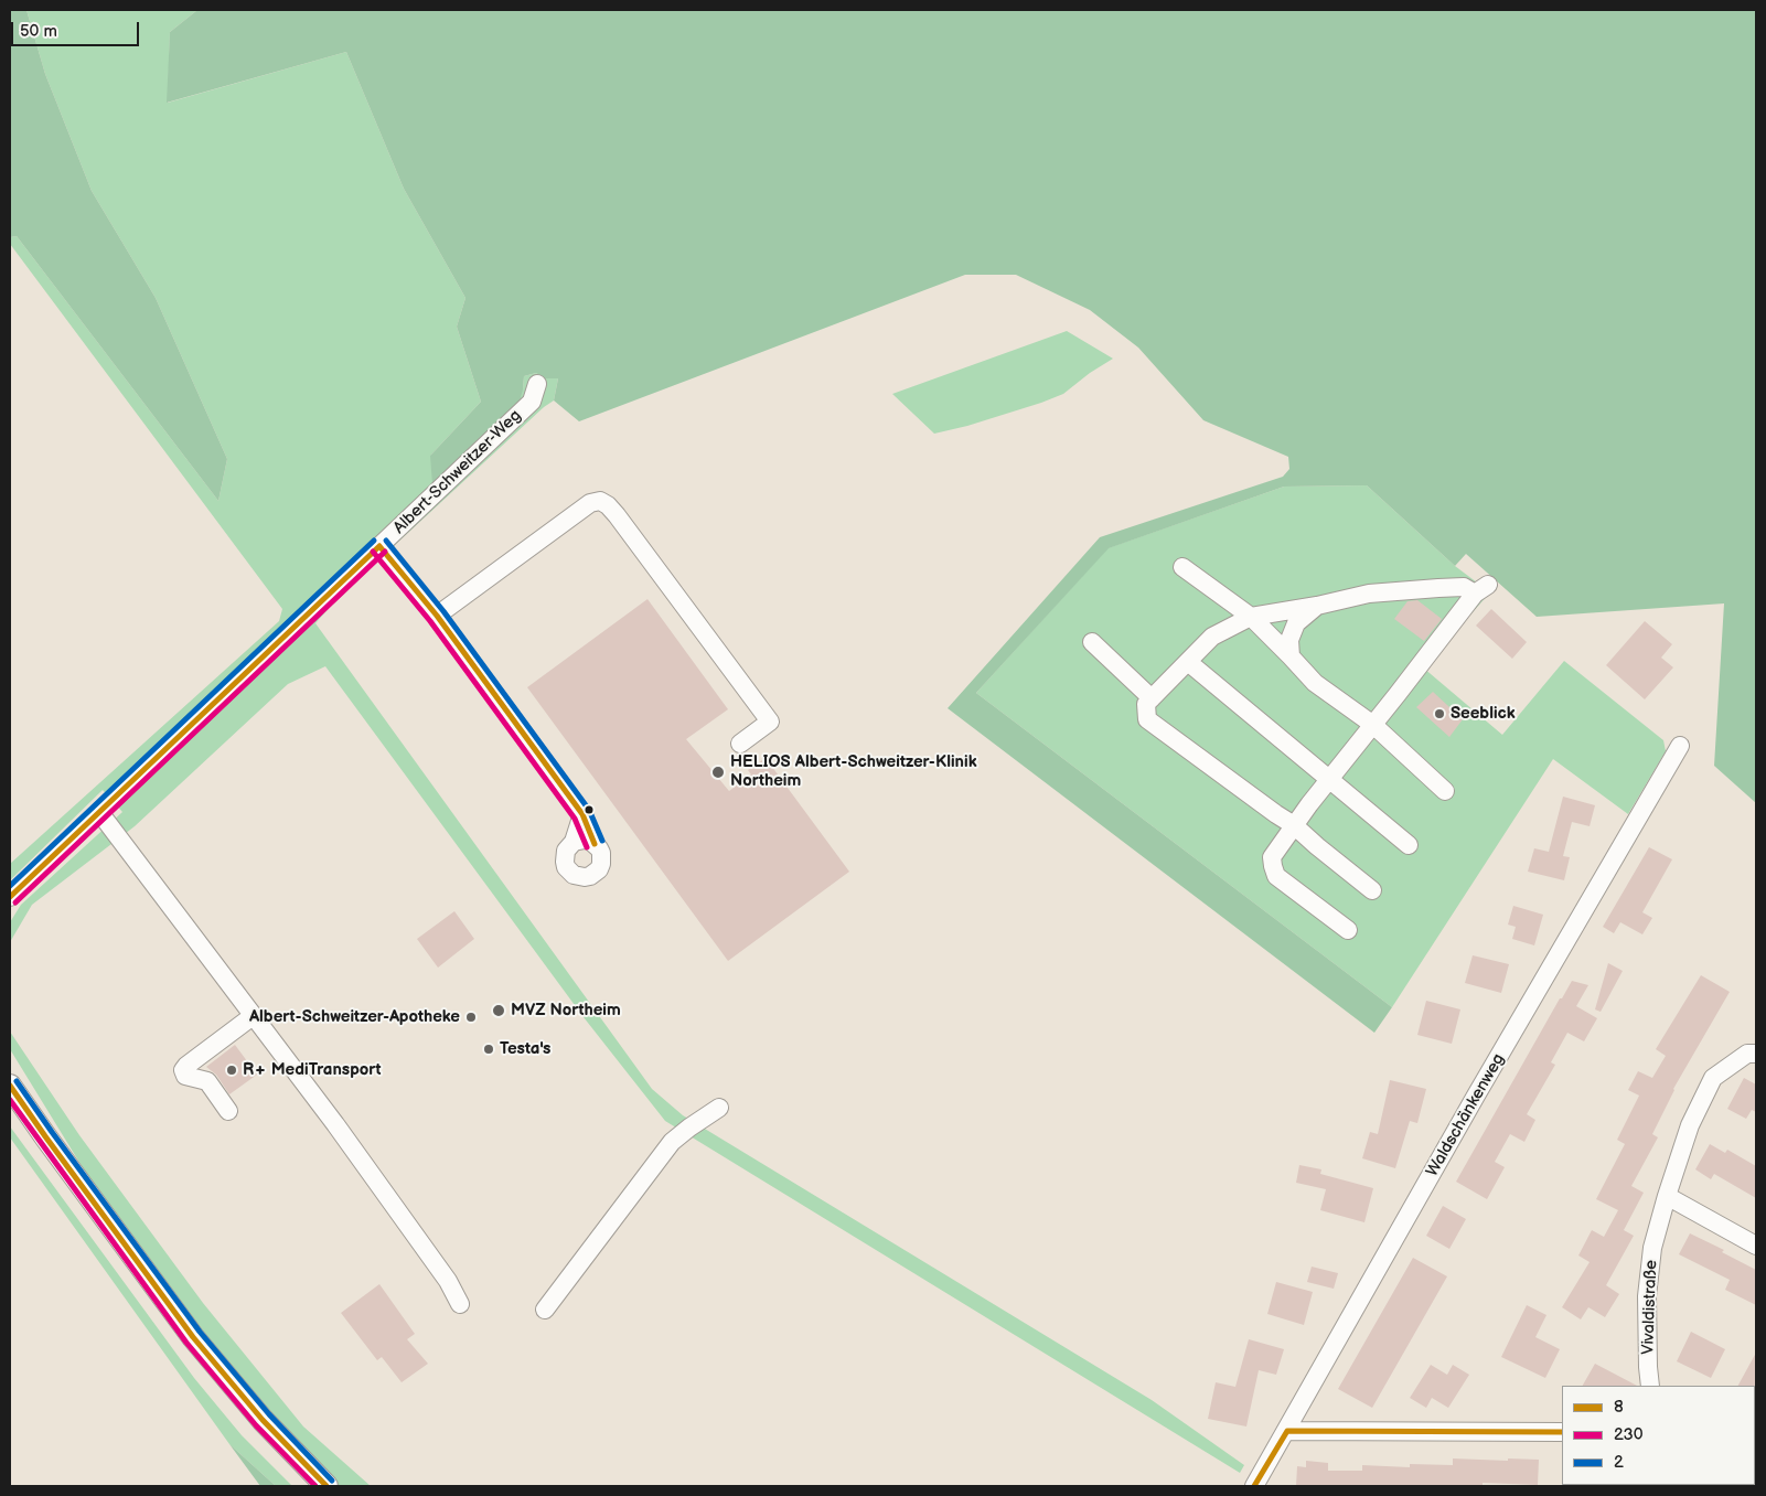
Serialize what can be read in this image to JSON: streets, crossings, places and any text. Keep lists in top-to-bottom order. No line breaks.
{"streets":{"street":["Albert-Schweitzer-Weg","Waldschänkenweg","Vivaldistraße"]},"places":["Seeblick","HELIOS Albert-Schweitzer-Klinik Northeim","MVZ Northeim","Albert-Schweitzer-Apotheke","Testa's","R+ MediTransport"],"lines":["transit line 2","transit line 8","transit line 230"],"legend":["8","230","2"],"scale_bar":"50 m"}
